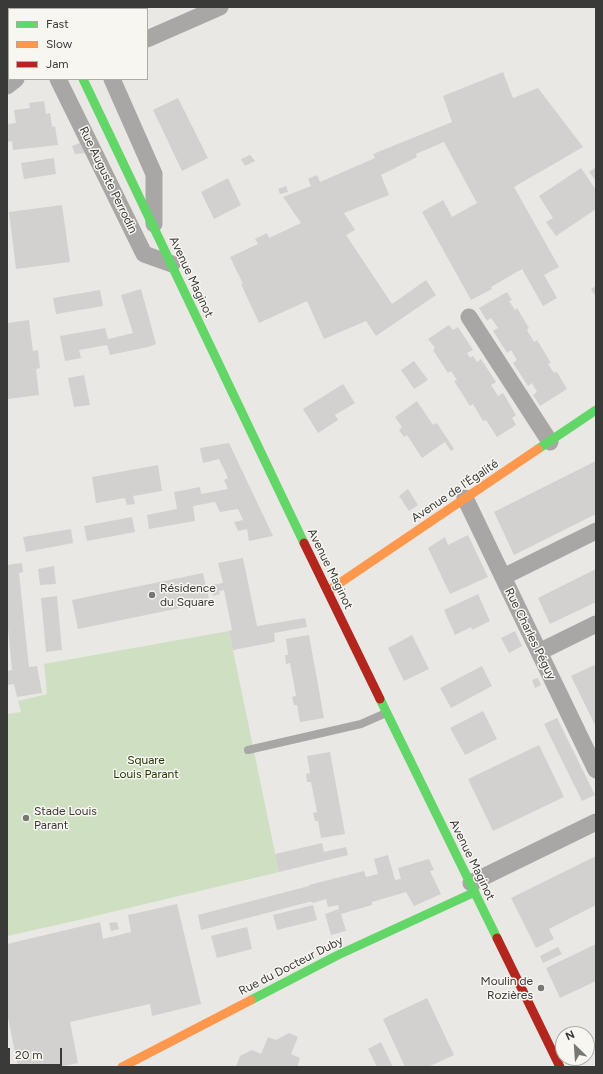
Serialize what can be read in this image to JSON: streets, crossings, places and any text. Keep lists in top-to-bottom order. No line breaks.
{"streets":{"main road":["Avenue Maginot","Avenue de l'Égalité","Rue du Docteur Duby"],"street":["Rue Auguste Perrodin","Rue Charles Péguy"]},"crossings":[["Rue Auguste Perrodin","Avenue Maginot"],["Avenue Maginot","Avenue de l'Égalité"],["Avenue Maginot","Rue du Docteur Duby"],["Avenue de l'Égalité","Rue Charles Péguy"]],"parks":["Square Louis Parant"],"places":["Résidence du Square","Stade Louis Parant","Moulin de Rozières"],"legend":["Fast","Slow","Jam"],"scale_bar":"20 m","north":"top left"}
